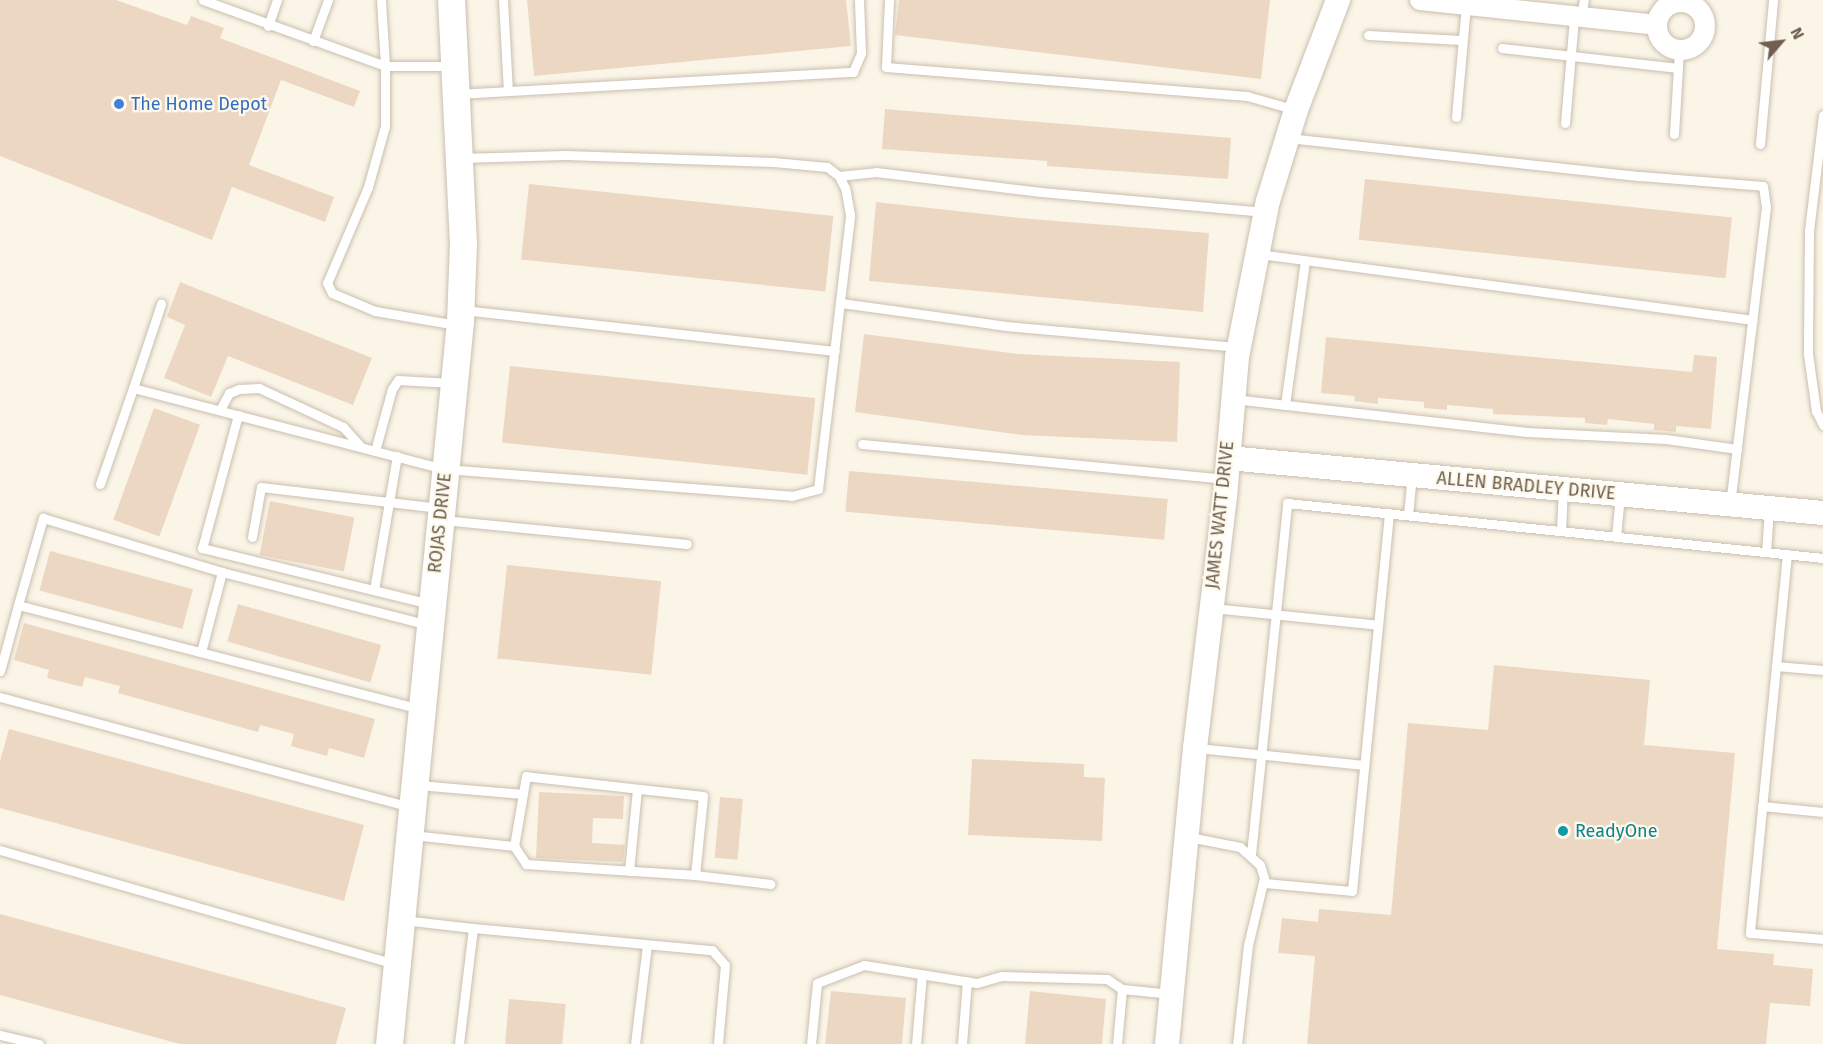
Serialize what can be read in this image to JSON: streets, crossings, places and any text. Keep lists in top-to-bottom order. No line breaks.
{"streets":{"main road":["ROJAS DRIVE"],"street":["ALLEN BRADLEY DRIVE","JAMES WATT DRIVE"]},"crossings":[["ALLEN BRADLEY DRIVE","JAMES WATT DRIVE"]],"places":["The Home Depot","ReadyOne"],"north":"top right"}
